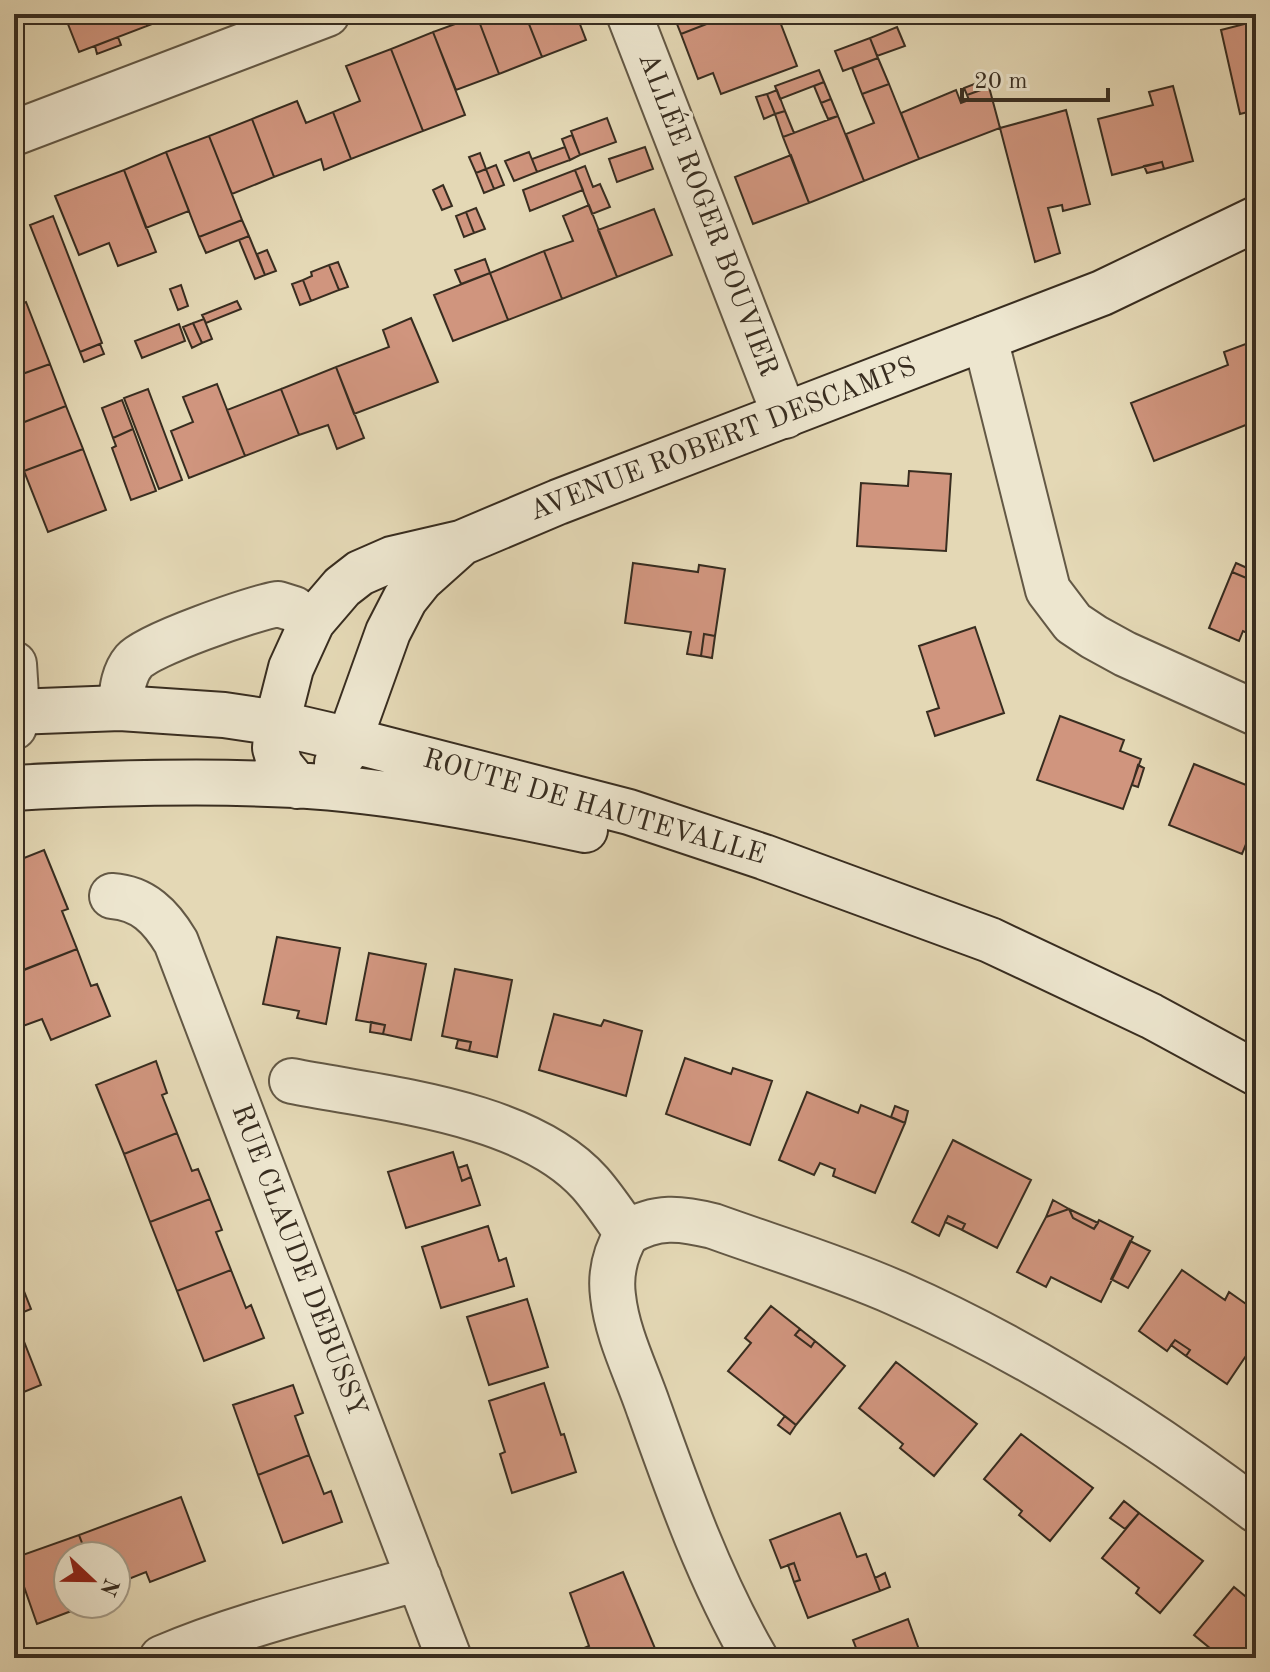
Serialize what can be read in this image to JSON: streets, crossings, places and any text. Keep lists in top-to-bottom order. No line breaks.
{"streets":{"street":["ALLÉE ROGER BOUVIER","AVENUE ROBERT DESCAMPS","ROUTE DE HAUTEVALLE","RUE CLAUDE DEBUSSY"]},"crossings":[["ALLÉE ROGER BOUVIER","AVENUE ROBERT DESCAMPS"],["AVENUE ROBERT DESCAMPS","ROUTE DE HAUTEVALLE"]],"scale_bar":"20 m","north":"right"}
